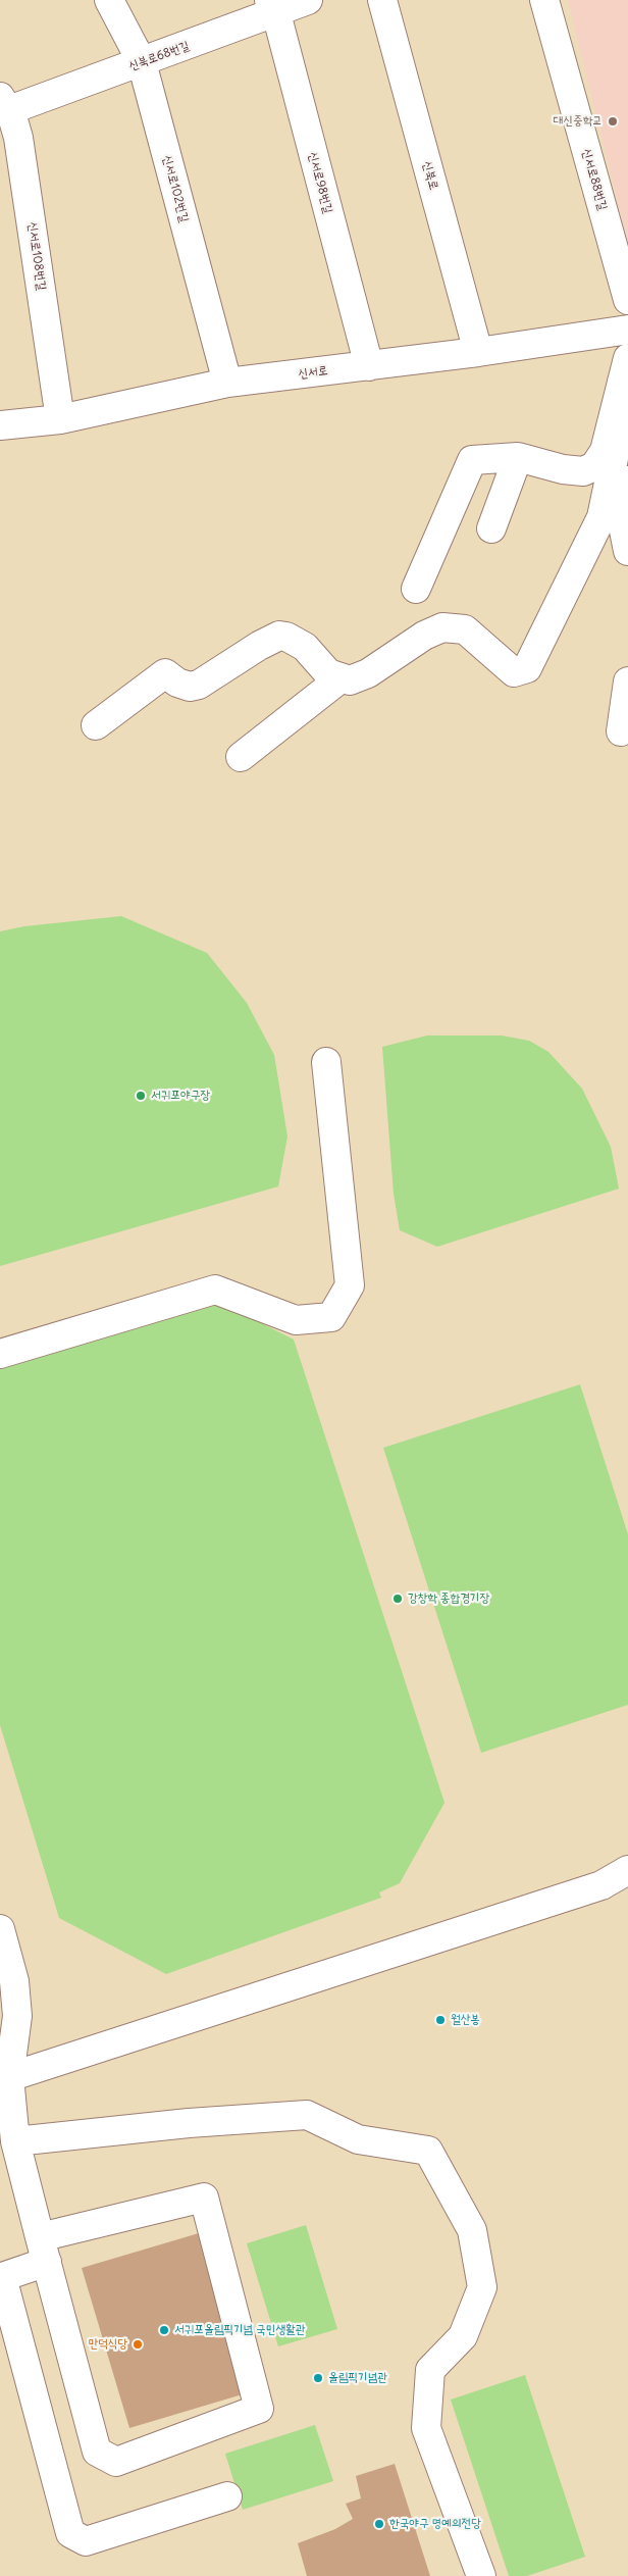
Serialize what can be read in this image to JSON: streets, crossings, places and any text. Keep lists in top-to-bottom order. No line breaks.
{"streets":{"street":["신북로68번길","신북로","신서로88번길","신서로98번길","신서로102번길","신서로108번길","신서로"]},"crossings":[["신북로68번길","신서로98번길"],["신북로68번길","신서로102번길"],["신북로68번길","신서로108번길"],["신북로","신서로"],["신서로98번길","신서로"],["신서로102번길","신서로"],["신서로108번길","신서로"]],"places":["대신중학교","서귀포야구장","강창학 종합경기장","월산봉","서귀포올림픽기념 국민생활관","만덕식당","올림픽기념관","한국야구 명예의전당"]}
